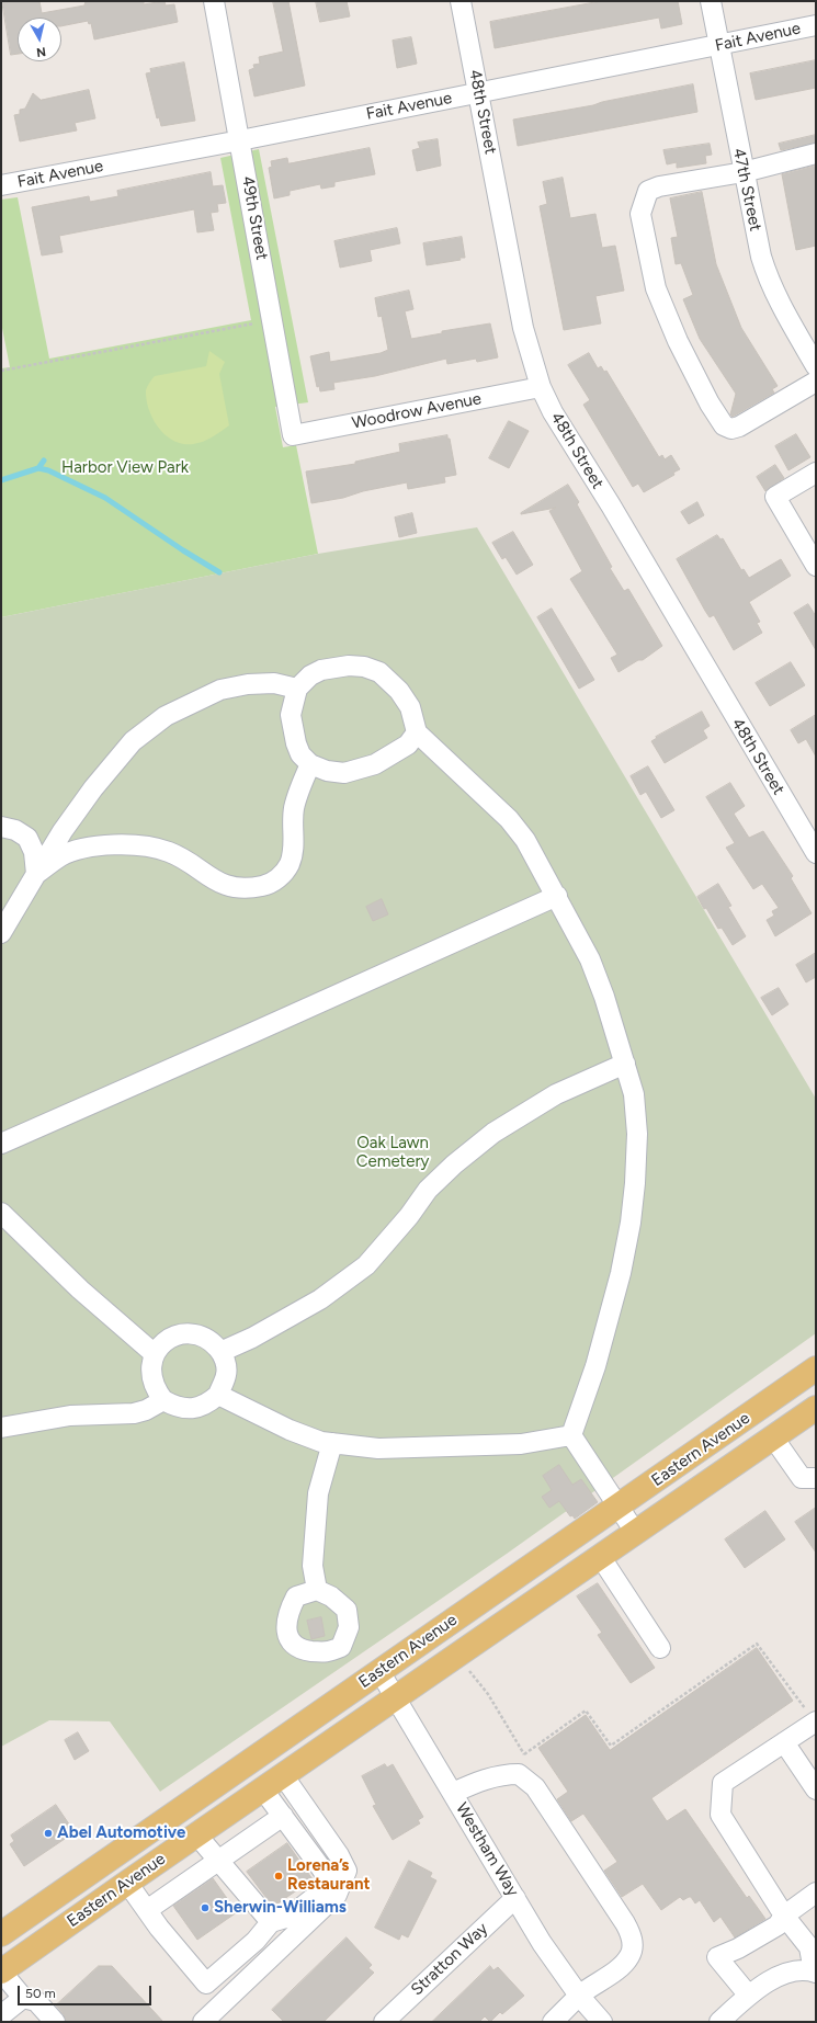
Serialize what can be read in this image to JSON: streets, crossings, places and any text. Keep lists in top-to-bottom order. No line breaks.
{"streets":{"main road":["Eastern Avenue"],"street":["Fait Avenue","48th Street","47th Street","49th Street","Woodrow Avenue","Westham Way","Stratton Way"]},"crossings":[["Fait Avenue","48th Street"],["Fait Avenue","47th Street"],["Fait Avenue","49th Street"],["48th Street","Woodrow Avenue"],["49th Street","Woodrow Avenue"],["Eastern Avenue","Westham Way"],["Westham Way","Stratton Way"]],"parks":["Harbor View Park","Oak Lawn Cemetery"],"places":["Abel Automotive","Lorena’s Restaurant","Sherwin-Williams"],"scale_bar":"50 m","north":"bottom"}
